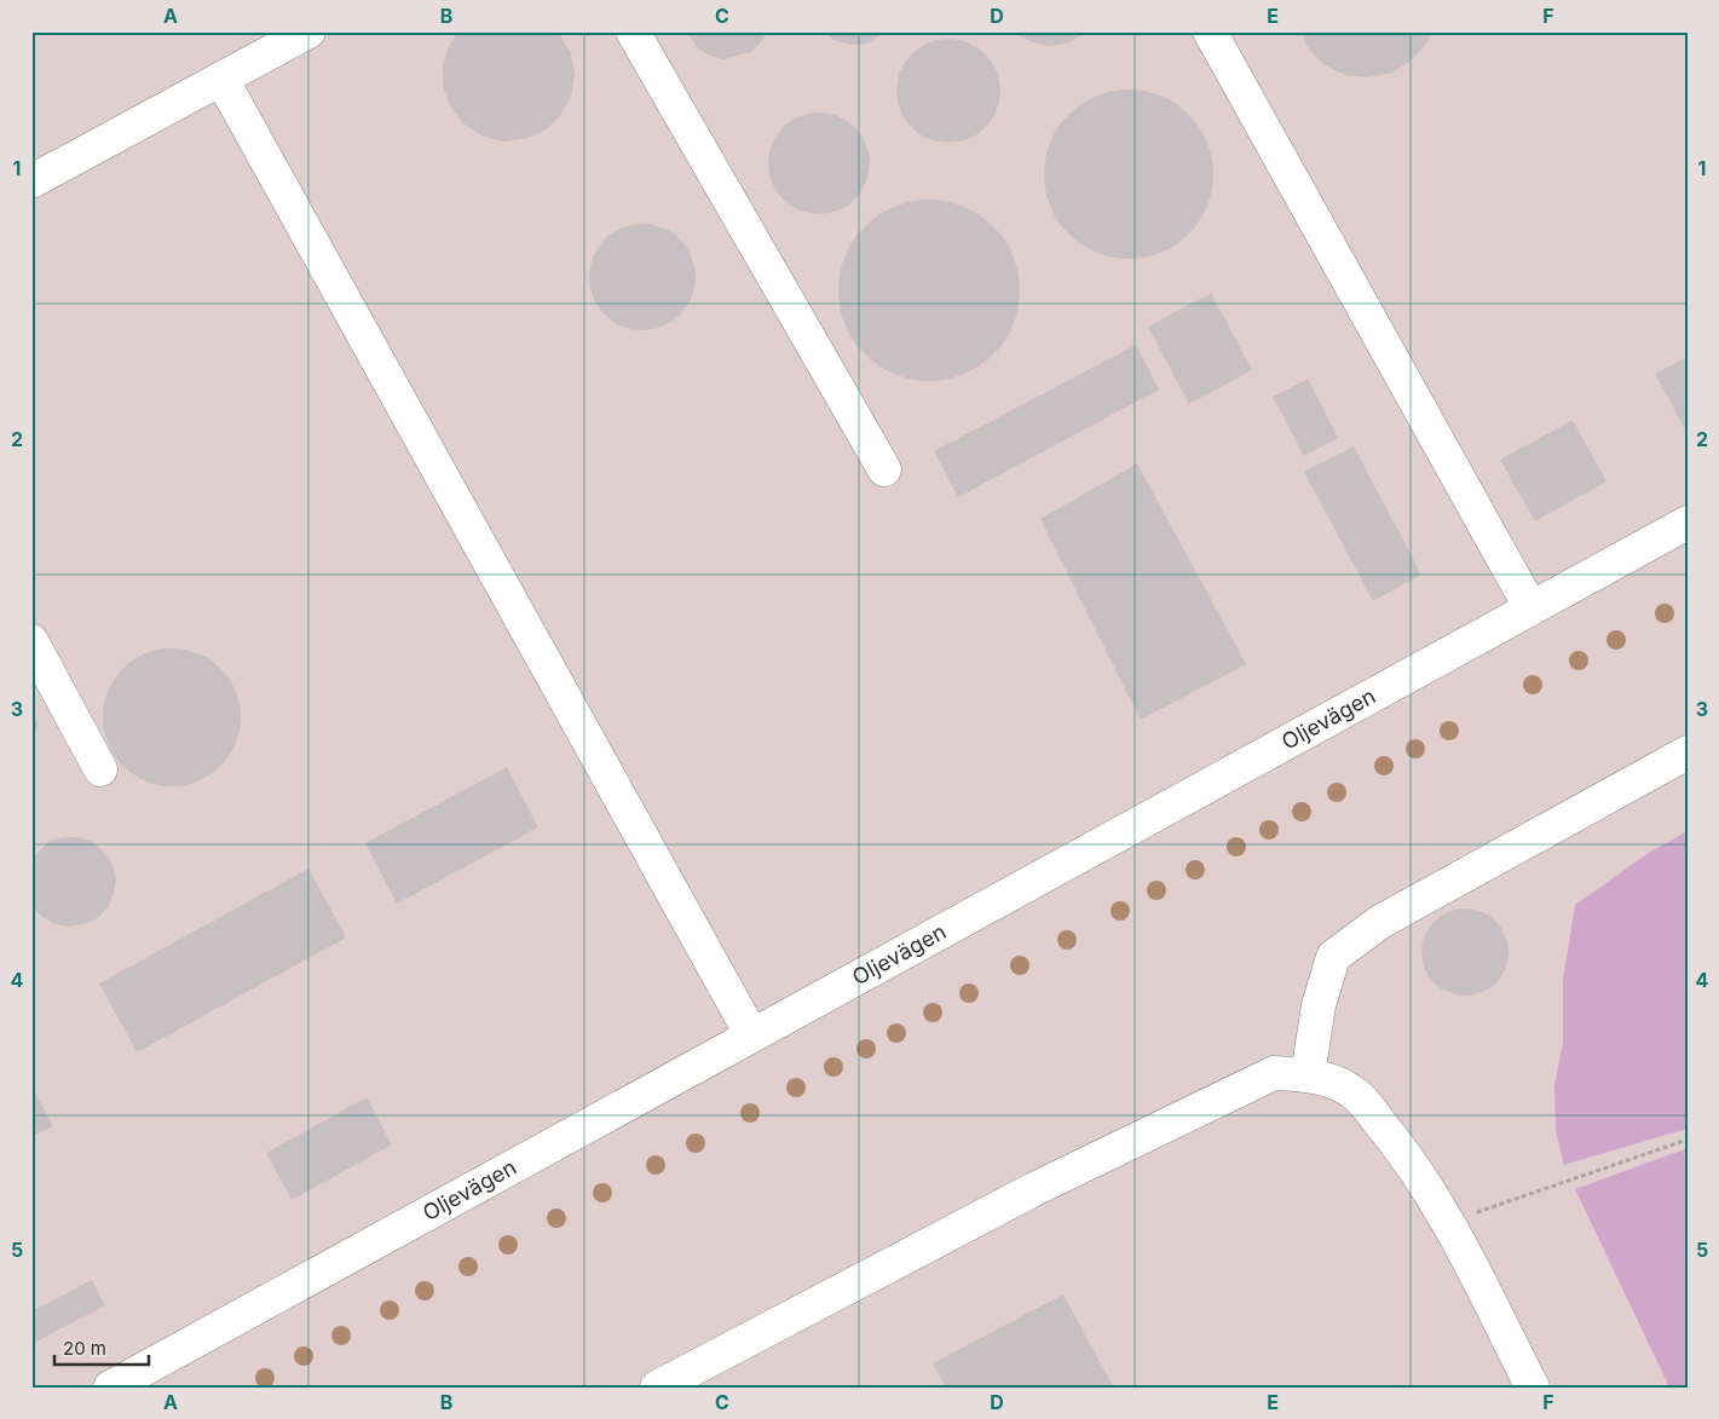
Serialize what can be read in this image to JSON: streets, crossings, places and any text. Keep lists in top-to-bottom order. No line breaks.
{"streets":{"street":["Oljevägen"]},"scale_bar":"20 m","grid":{"columns":["A","B","C","D","E","F"],"rows":["1","2","3","4","5"]}}
